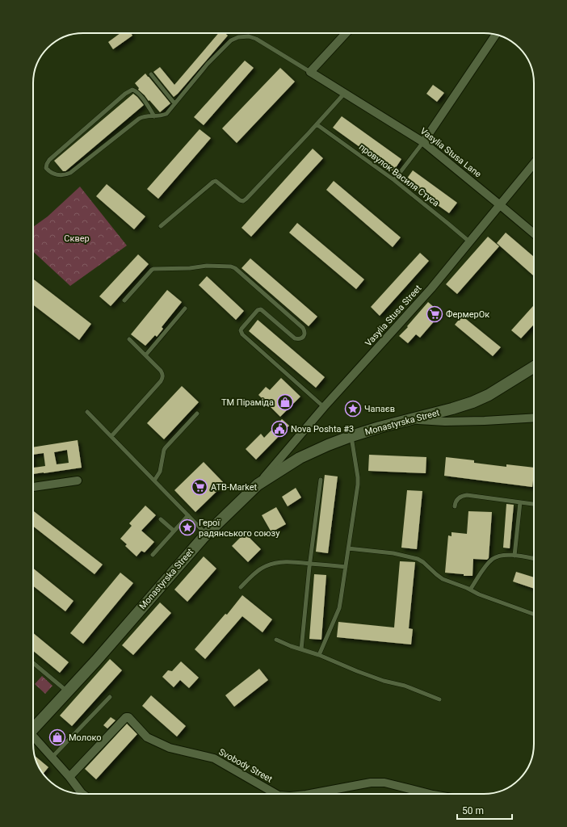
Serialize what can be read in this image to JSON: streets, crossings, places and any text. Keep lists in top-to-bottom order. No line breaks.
{"streets":{"main road":["Monastyrska Street"],"street":["Vasylia Stusa Lane","Vasylia Stusa Street","Svobody Street"],"lane":["провулок Василя Стуса"]},"crossings":[["Vasylia Stusa Lane","Vasylia Stusa Street"],["провулок Василя Стуса","Vasylia Stusa Street"],["Vasylia Stusa Street","Monastyrska Street"]],"parks":["Сквер"],"places":{"supermarket":["ФермерОк","ATB-Market"],"shop":["ТМ Піраміда","Молоко"],"place":["Чапаєв","Герої радянського союзу"],"public building":["Nova Poshta #3"]},"scale_bar":"50 m"}
